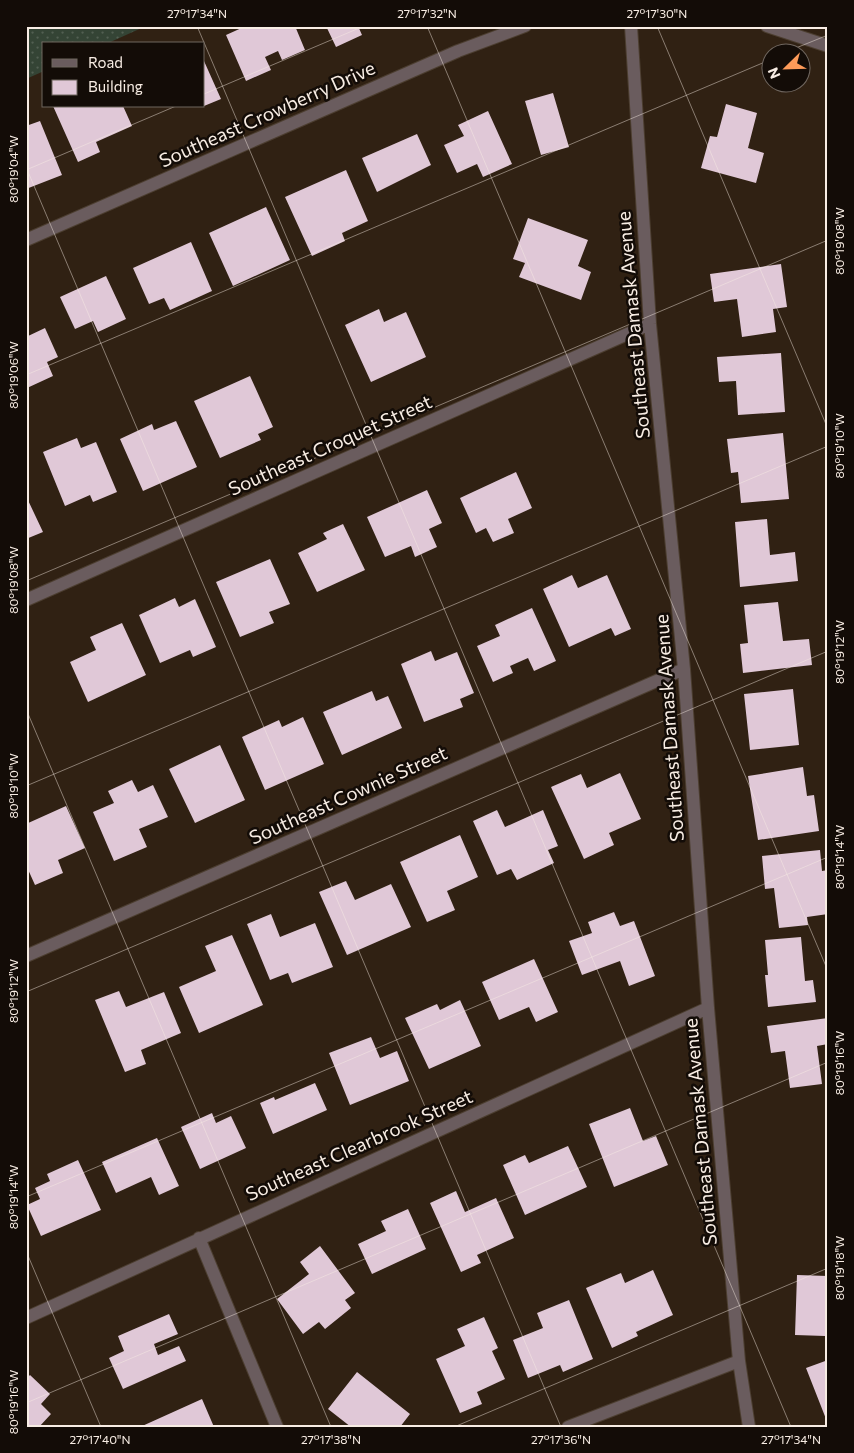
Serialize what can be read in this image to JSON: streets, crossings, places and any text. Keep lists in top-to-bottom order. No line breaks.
{"streets":{"street":["Southeast Crowberry Drive","Southeast Damask Avenue","Southeast Croquet Street","Southeast Cownie Street","Southeast Clearbrook Street"]},"crossings":[["Southeast Damask Avenue","Southeast Croquet Street"],["Southeast Damask Avenue","Southeast Cownie Street"],["Southeast Damask Avenue","Southeast Clearbrook Street"]],"legend":["Road","Building"],"north":"bottom left","coordinates":["27°17'34\"N","27°17'32\"N","27°17'30\"N","80°19'04\"W","80°19'08\"W","80°19'06\"W","80°19'10\"W","80°19'12\"W","80°19'14\"W","80°19'16\"W","80°19'18\"W","27°17'40\"N","27°17'38\"N","27°17'36\"N"]}
